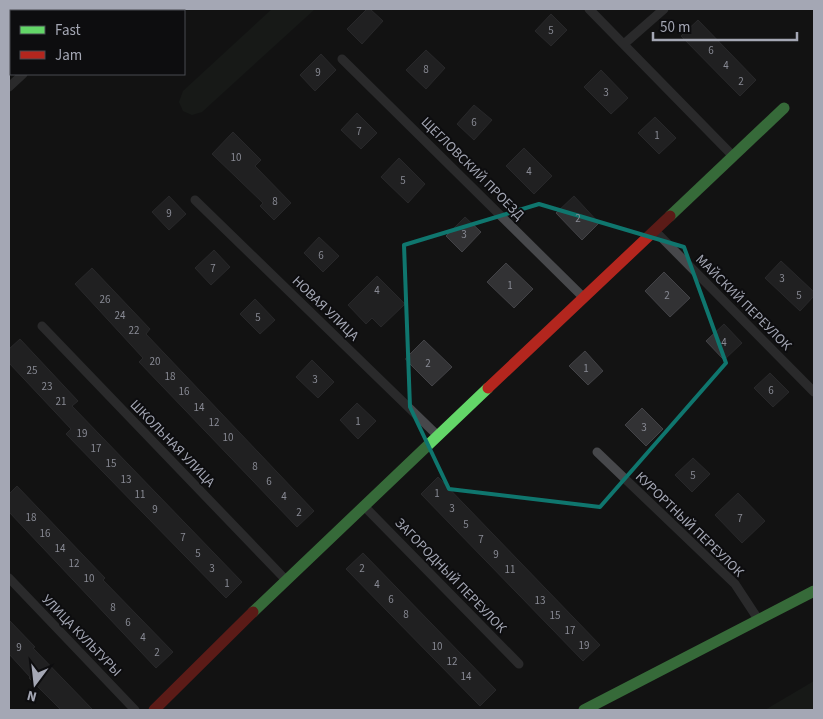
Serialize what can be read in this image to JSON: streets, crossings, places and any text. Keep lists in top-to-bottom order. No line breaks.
{"streets":{"lane":["ЩЕГЛОВСКИЙ ПРОЕЗД","МАЙСКИЙ ПЕРЕУЛОК","НОВАЯ УЛИЦА","ШКОЛЬНАЯ УЛИЦА","КУРОРТНЫЙ ПЕРЕУЛОК","ЗАГОРОДНЫЙ ПЕРЕУЛОК","УЛИЦА КУЛЬТУРЫ"]},"house_numbers":["5","6","4","8","9","2","3","6","7","1","10","4","5","8","9","2","3","6","7","3","1","4","2","5","26","24","5","22","4","20","2","1","25","18","3","23","6","16","21","14","1","12","3","19","10","17","15","8","5","13","6","1","11","4","3","9","2","18","7","5","16","7","7","14","5","9","12","3","2","11","10","1","4","6","13","8","8","15","6","17","4","19","10","9","2","12","14"],"legend":["Fast","Jam"],"scale_bar":"50 m","north":"bottom"}
